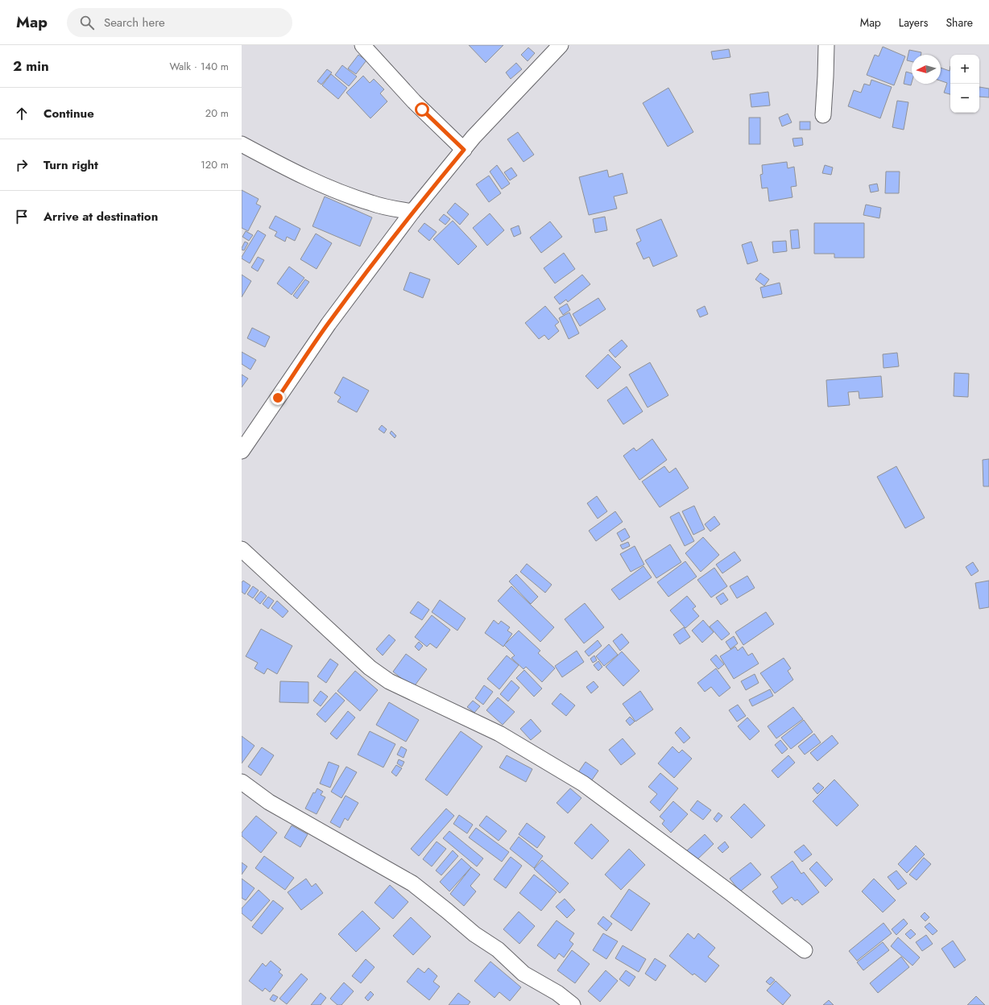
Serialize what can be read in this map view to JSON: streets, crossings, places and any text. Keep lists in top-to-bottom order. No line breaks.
{"north":"left","page":{"header":"Map","search":"Search here","nav":["Map","Layers","Share"],"heading":["2 min","Walk · 140 m"],"map_buttons":["+","−"],"list":[["Continue","20 m"],["Turn right","120 m"],"Arrive at destination"]}}
